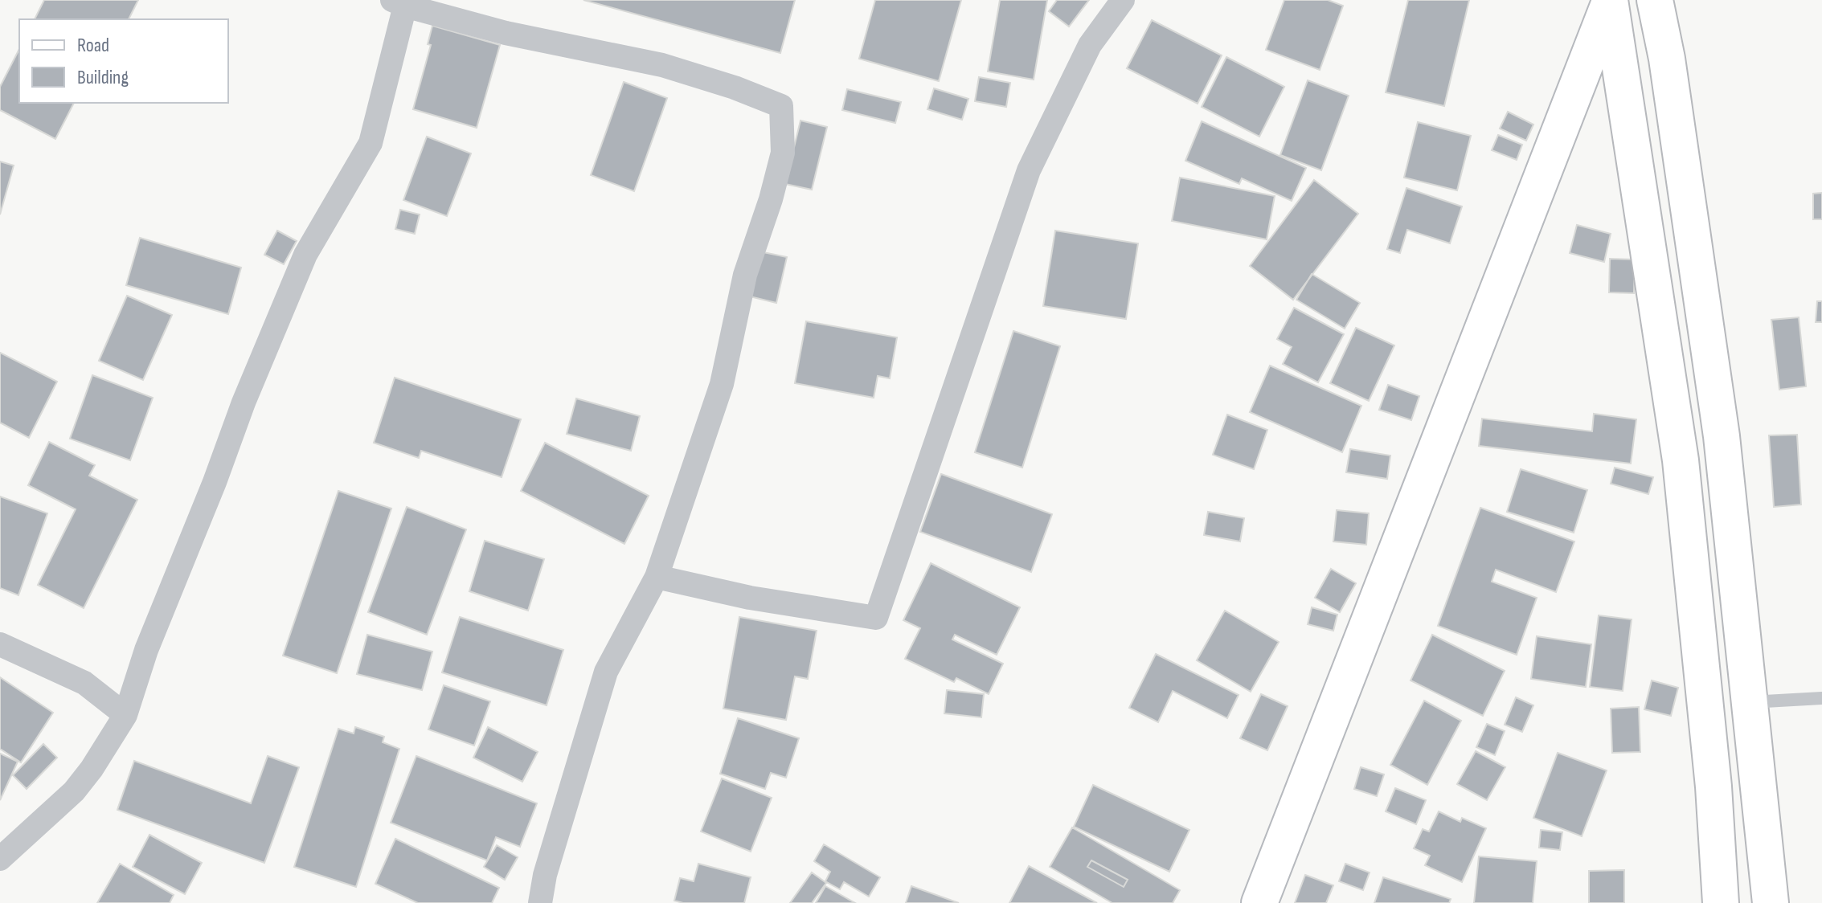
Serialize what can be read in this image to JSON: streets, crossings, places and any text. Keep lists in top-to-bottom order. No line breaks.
{"legend":["Road","Building"]}
